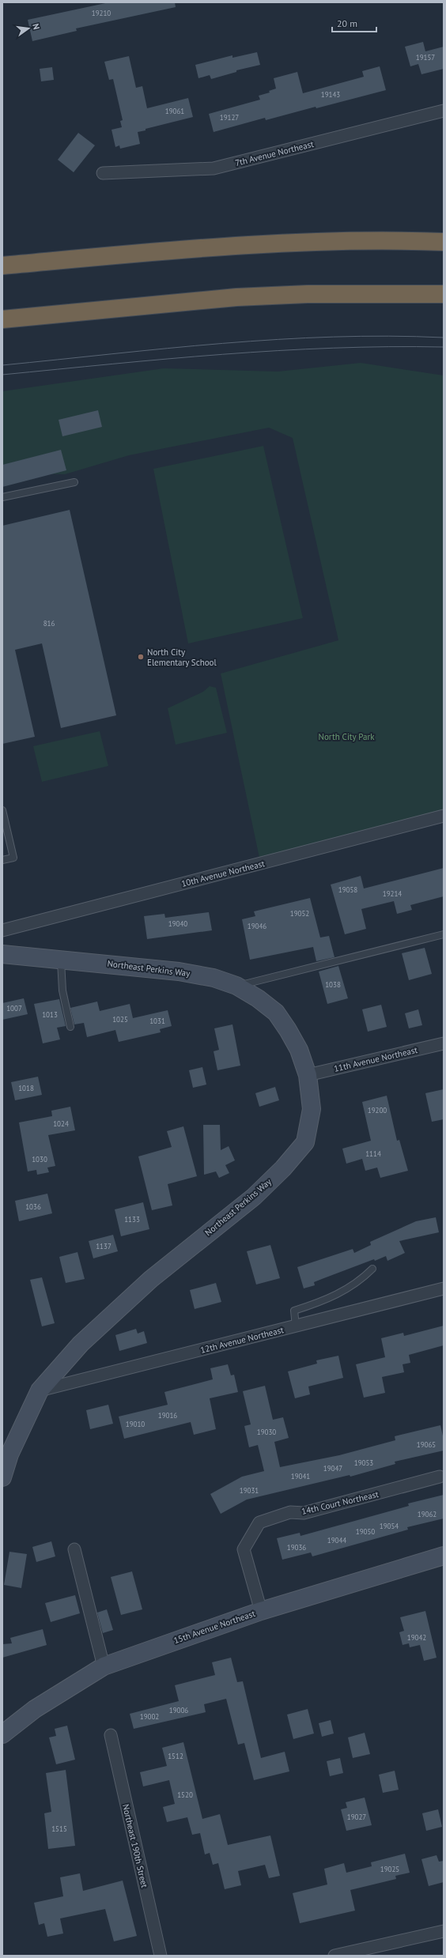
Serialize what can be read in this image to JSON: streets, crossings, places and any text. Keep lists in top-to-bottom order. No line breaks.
{"streets":{"main road":["Northeast Perkins Way","15th Avenue Northeast"],"street":["7th Avenue Northeast","10th Avenue Northeast","11th Avenue Northeast","12th Avenue Northeast","14th Court Northeast","Northeast 190th Street"]},"crossings":[["Northeast Perkins Way","11th Avenue Northeast"],["Northeast Perkins Way","12th Avenue Northeast"],["14th Court Northeast","15th Avenue Northeast"]],"parks":["North City Park"],"places":["North City Elementary School"],"house_numbers":["19210","19157","19143","19061","19127","816","19058","19214","19052","19040","19046","1038","1007","1013","1025","1031","1018","19200","1024","1114","1030","1036","1133","1137","19016","19010","19030","19065","19053","19047","19041","19031","19062","19054","19050","19044","19036","19042","19006","19002","1512","1520","19027","1515","19025"],"scale_bar":"20 m","north":"right"}
